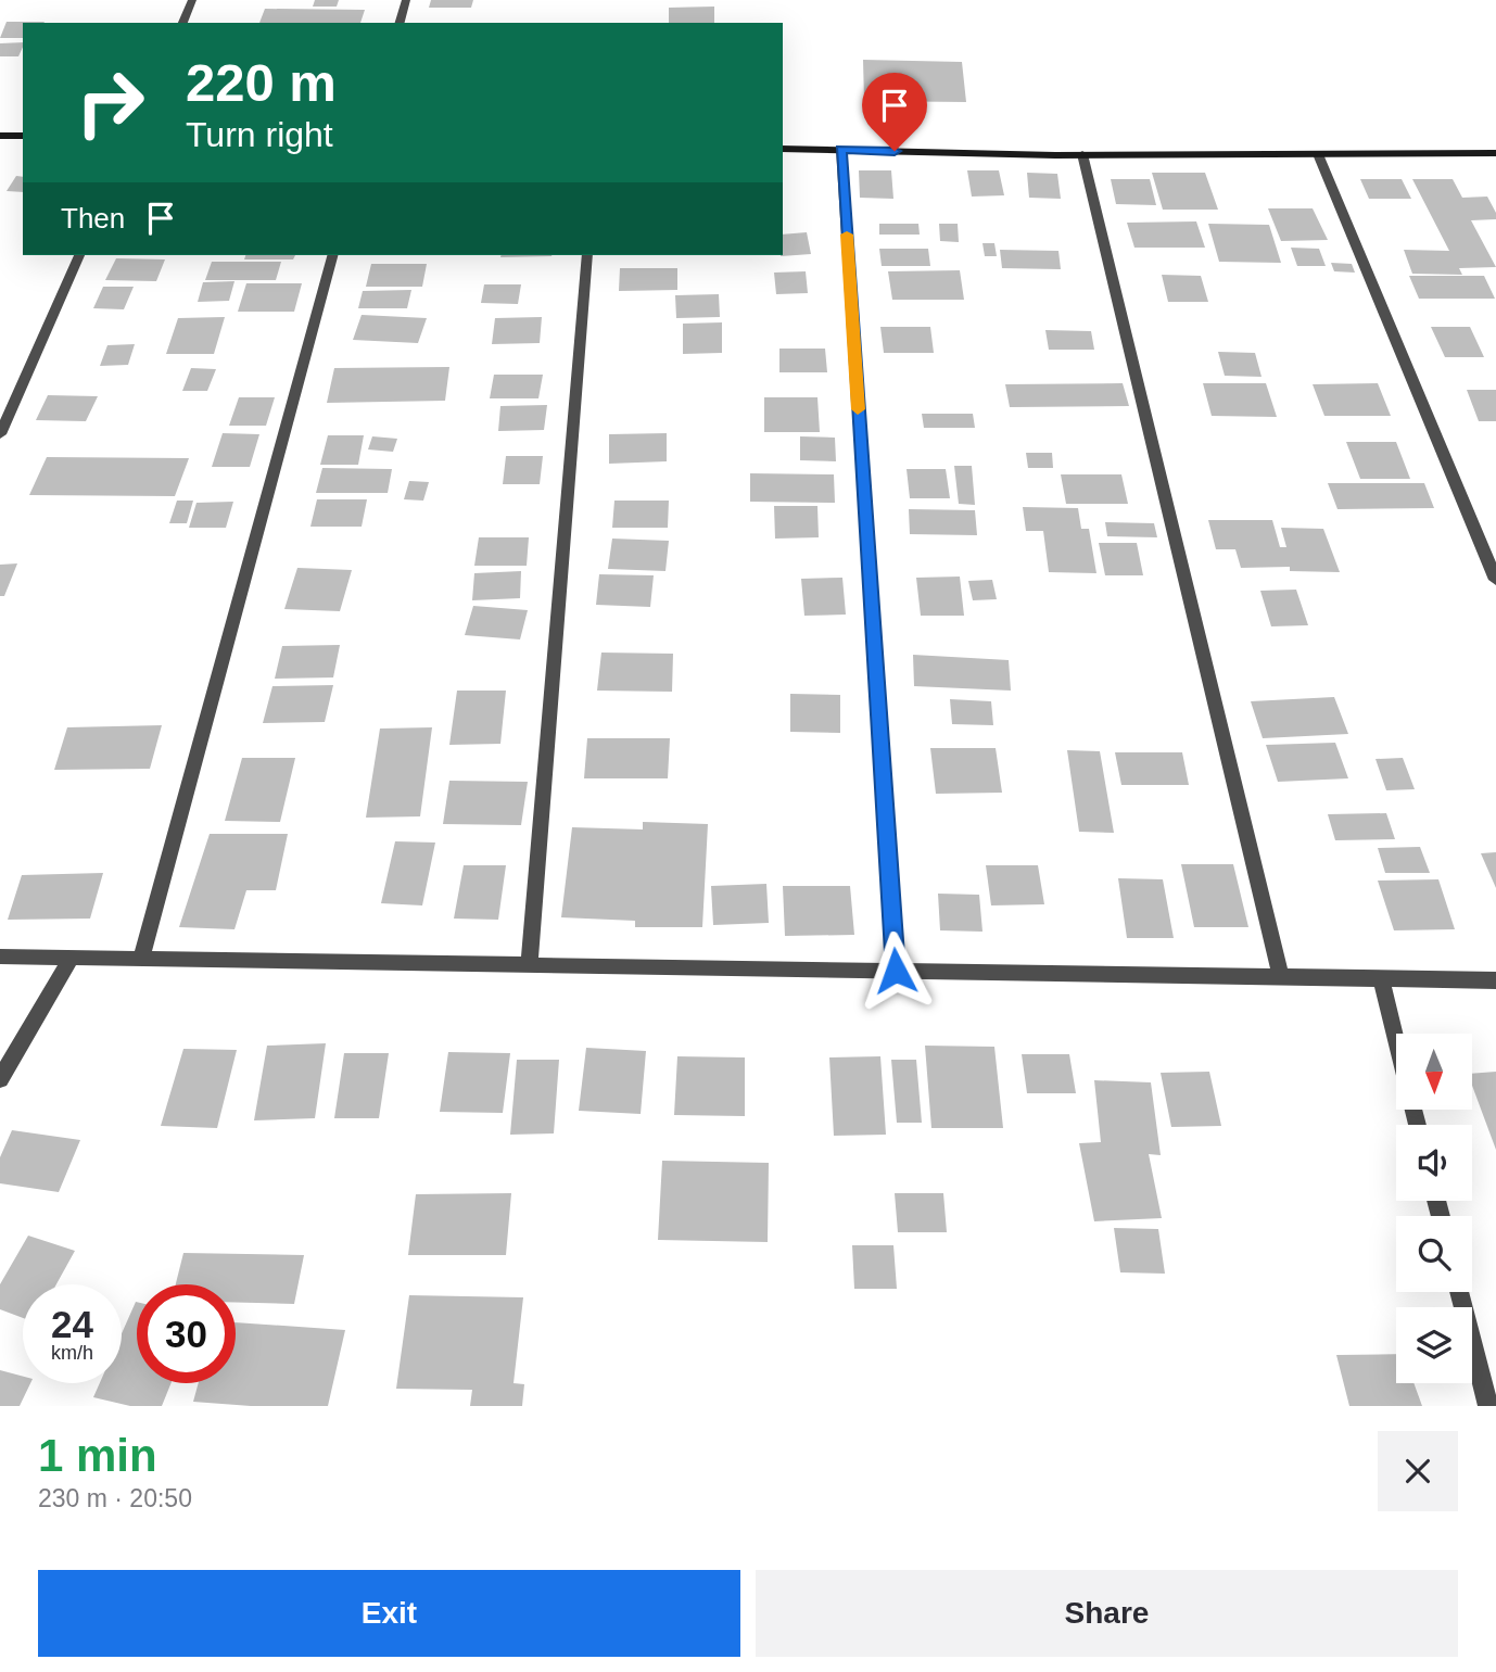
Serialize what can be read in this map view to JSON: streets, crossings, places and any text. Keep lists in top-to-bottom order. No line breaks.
{"north":"bottom","page":{"turn":["220 m","Turn right"],"then":"Then","speed":"24 km/h","limit":"30","heading":["1 min","230 m · 20:50"],"buttons":["Exit","Share"]}}
